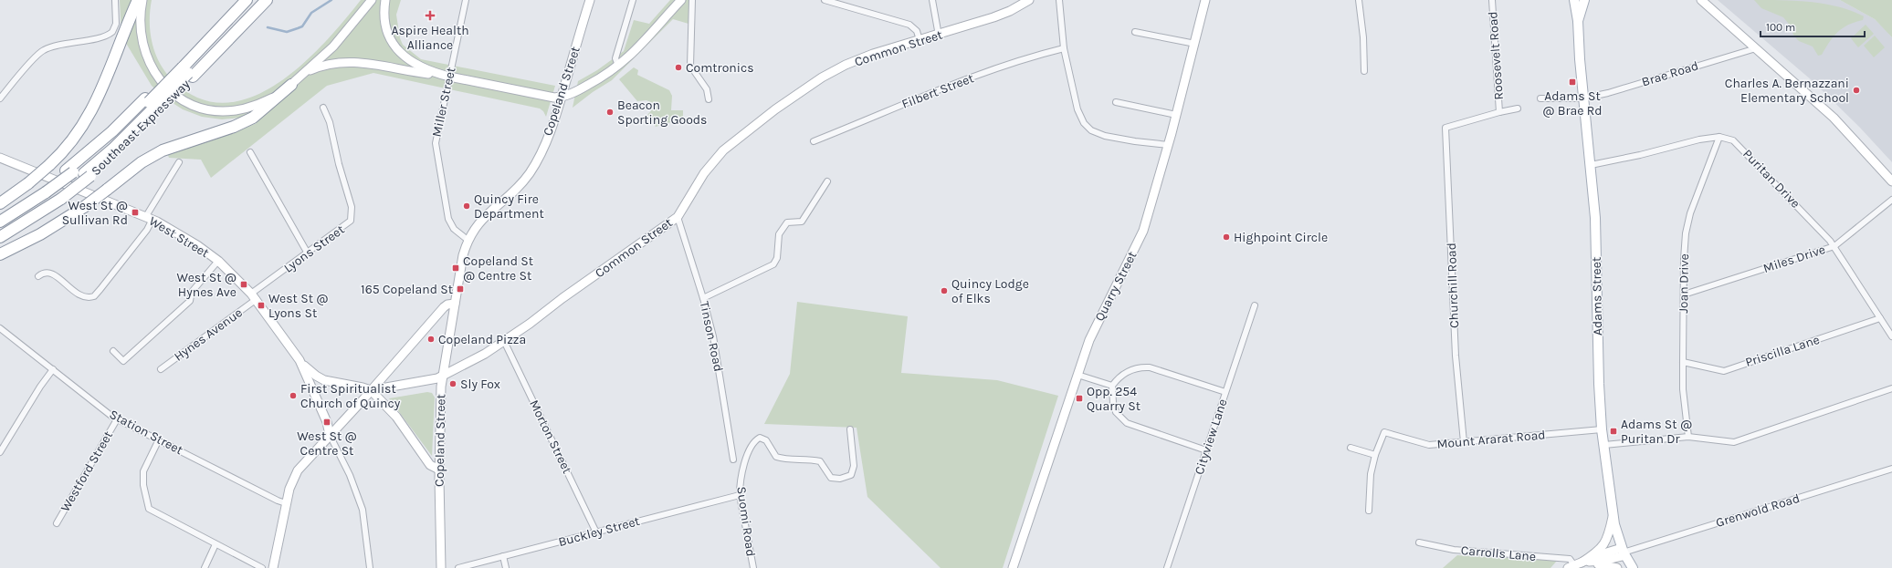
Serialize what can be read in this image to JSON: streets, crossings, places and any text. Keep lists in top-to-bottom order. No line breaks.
{"streets":{"highway":["Southeast Expressway"],"main road":["Common Street","Copeland Street","West Street","Quarry Street","Adams Street"],"street":["Roosevelt Road","Brae Road","Filbert Street","Miller Street","Puritan Drive","Lyons Street","Miles Drive","Joan Drive","Churchill Road","Hynes Avenue","Tinson Road","Priscilla Lane","Station Street","Morton Street","Cityview Lane","Mount Ararat Road","Westford Street","Grenwold Road","Suomi Road","Buckley Street","Carrolls Lane"]},"crossings":[["Common Street","Copeland Street"],["Common Street","West Street"],["Common Street","Tinson Road"],["Common Street","Morton Street"],["Roosevelt Road","Churchill Road"],["Brae Road","Adams Street"],["Copeland Street","Miller Street"],["Puritan Drive","Miles Drive"],["Puritan Drive","Joan Drive"],["Puritan Drive","Adams Street"],["Puritan Drive","Priscilla Lane"],["West Street","Lyons Street"],["West Street","Hynes Avenue"],["Lyons Street","Hynes Avenue"],["Miles Drive","Joan Drive"],["Joan Drive","Priscilla Lane"],["Churchill Road","Mount Ararat Road"],["Adams Street","Mount Ararat Road"],["Adams Street","Grenwold Road"],["Station Street","Westford Street"],["Morton Street","Buckley Street"],["Suomi Road","Buckley Street"]],"places":{"health":["Aspire Health Alliance"],"other":["Comtronics","Charles A. Bernazzani Elementary School","Beacon Sporting Goods","Quincy Fire Department","Highpoint Circle","Quincy Lodge of Elks","Copeland Pizza","Sly Fox","First Spiritualist Church of Quincy"],"transit":["Adams St @ Brae Rd","West St @ Sullivan Rd","Copeland St @ Centre St","West St @ Hynes Ave","165 Copeland St","West St @ Lyons St","Opp. 254 Quarry St","West St @ Centre St","Adams St @ Puritan Dr"]},"scale_bar":"100 m"}
